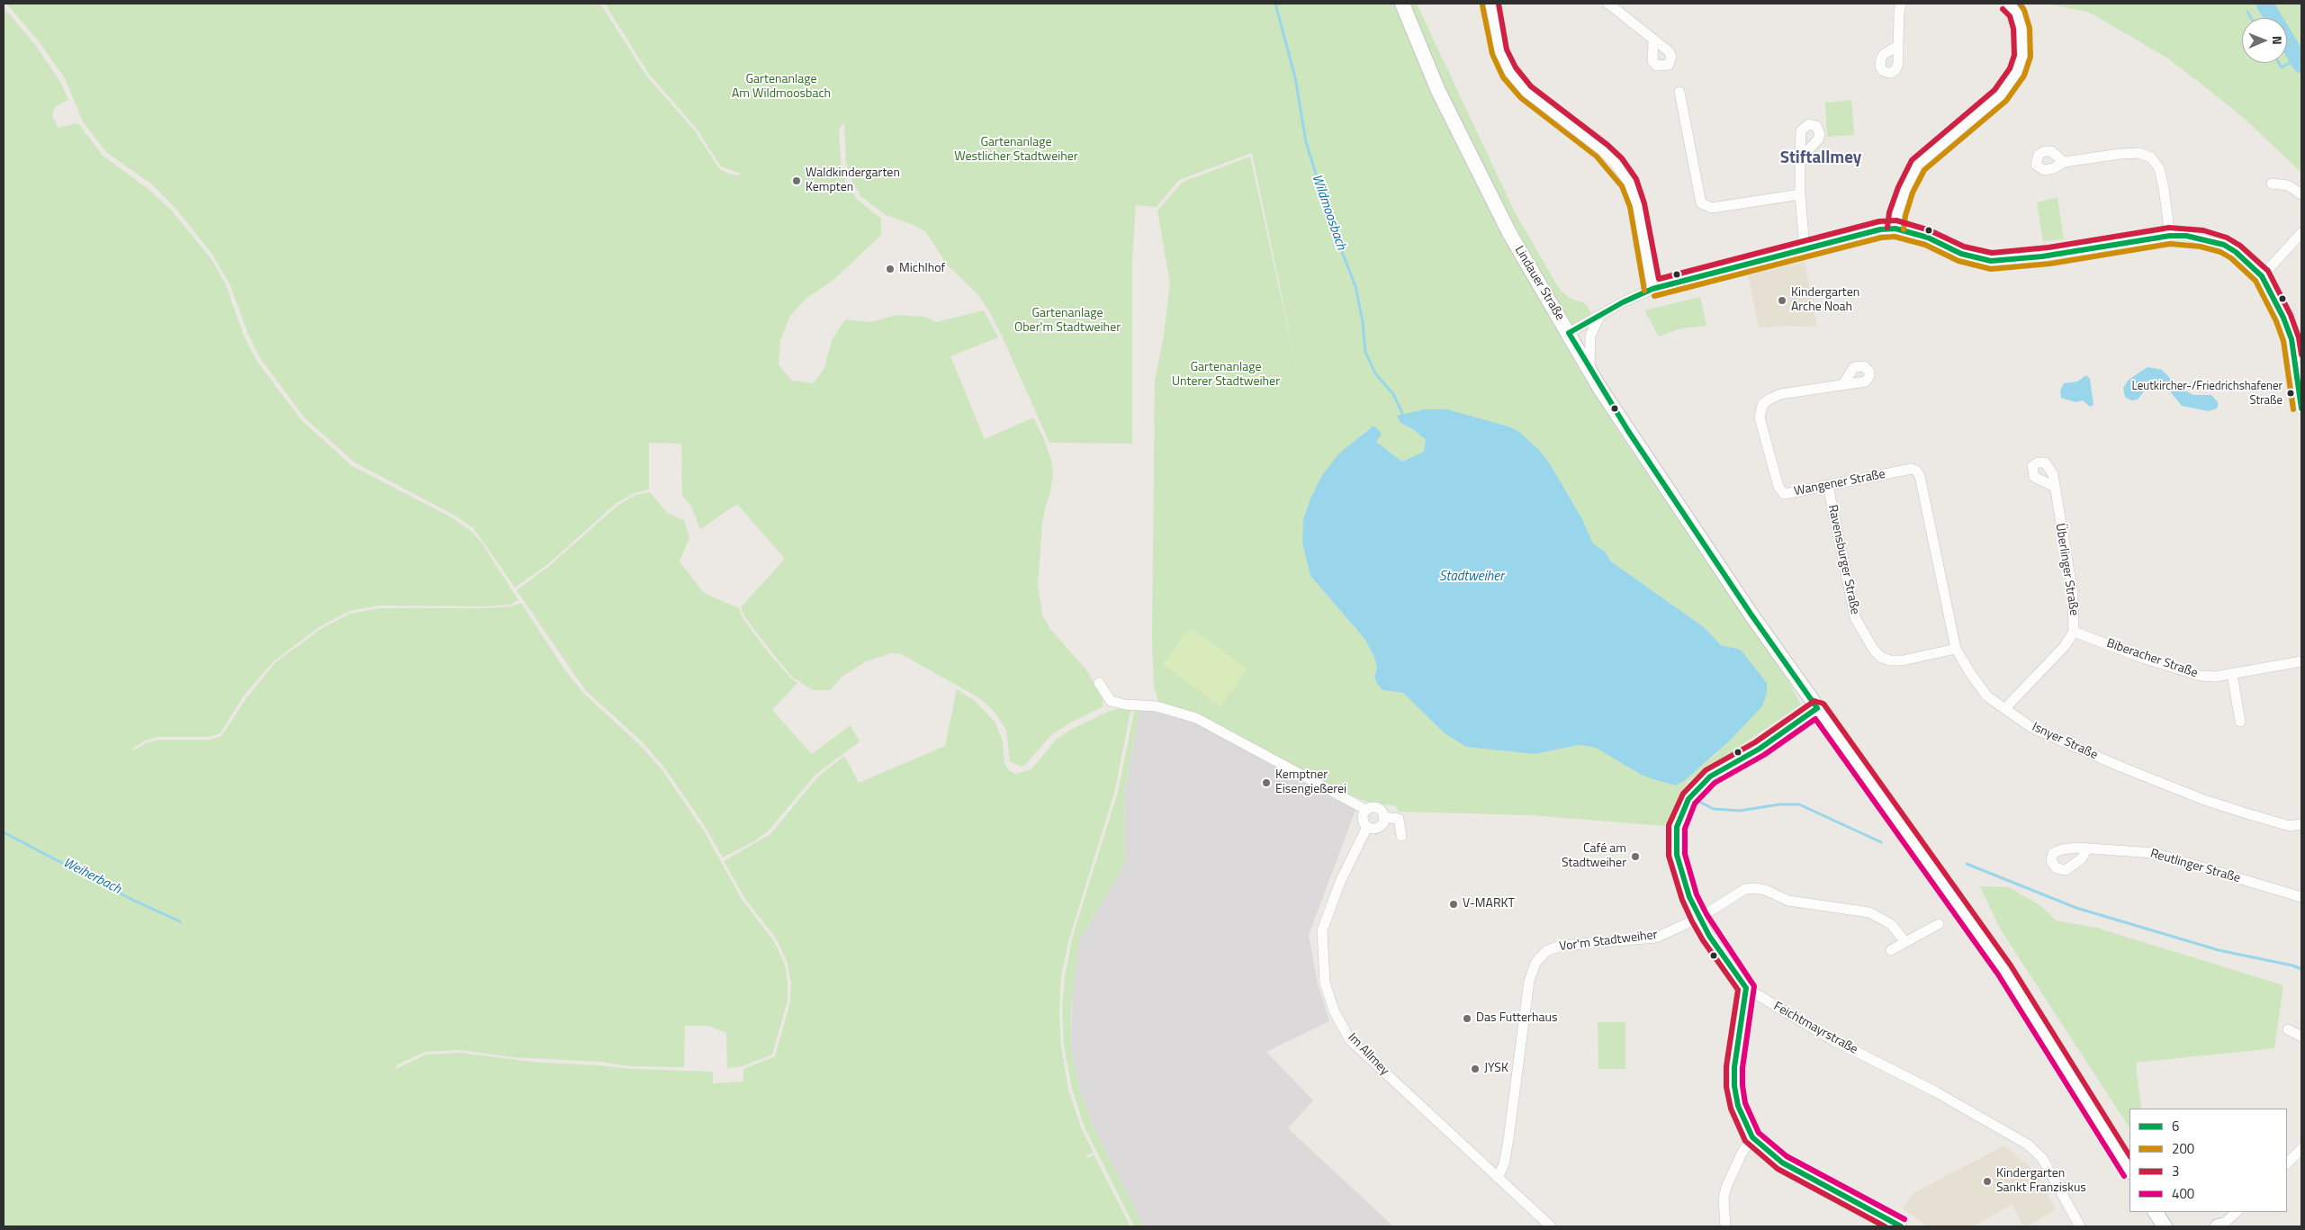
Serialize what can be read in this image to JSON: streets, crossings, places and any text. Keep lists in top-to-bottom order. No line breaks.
{"streets":{"main road":["Lindauer Straße"],"street":["Wangener Straße","Ravensburger Straße","Überlinger Straße","Biberacher Straße","Isnyer Straße","Reutlinger Straße","Vor'm Stadtweiher","Feichtmayrstraße","Im Allmey"]},"crossings":[["Lindauer Straße","Feichtmayrstraße"],["Wangener Straße","Ravensburger Straße"],["Wangener Straße","Isnyer Straße"],["Ravensburger Straße","Isnyer Straße"],["Überlinger Straße","Biberacher Straße"],["Überlinger Straße","Isnyer Straße"],["Vor'm Stadtweiher","Feichtmayrstraße"],["Vor'm Stadtweiher","Im Allmey"]],"districts":["Stiftallmey"],"water":["Wildmoosbach","Stadtweiher","Weiherbach"],"parks":["Gartenanlage Am Wildmoosbach","Gartenanlage Westlicher Stadtweiher","Gartenanlage Ober'm Stadtweiher","Gartenanlage Unterer Stadtweiher"],"places":["Waldkindergarten Kempten","Michlhof","Kindergarten Arche Noah","Leutkircher-/Friedrichshafener Straße","Kemptner Eisengießerei","Café am Stadtweiher","V-MARKT","Das Futterhaus","JYSK","Kindergarten Sankt Franziskus"],"lines":["transit line 200","transit line 3","transit line 6","transit line 400"],"legend":["6","200","3","400"],"north":"right"}
